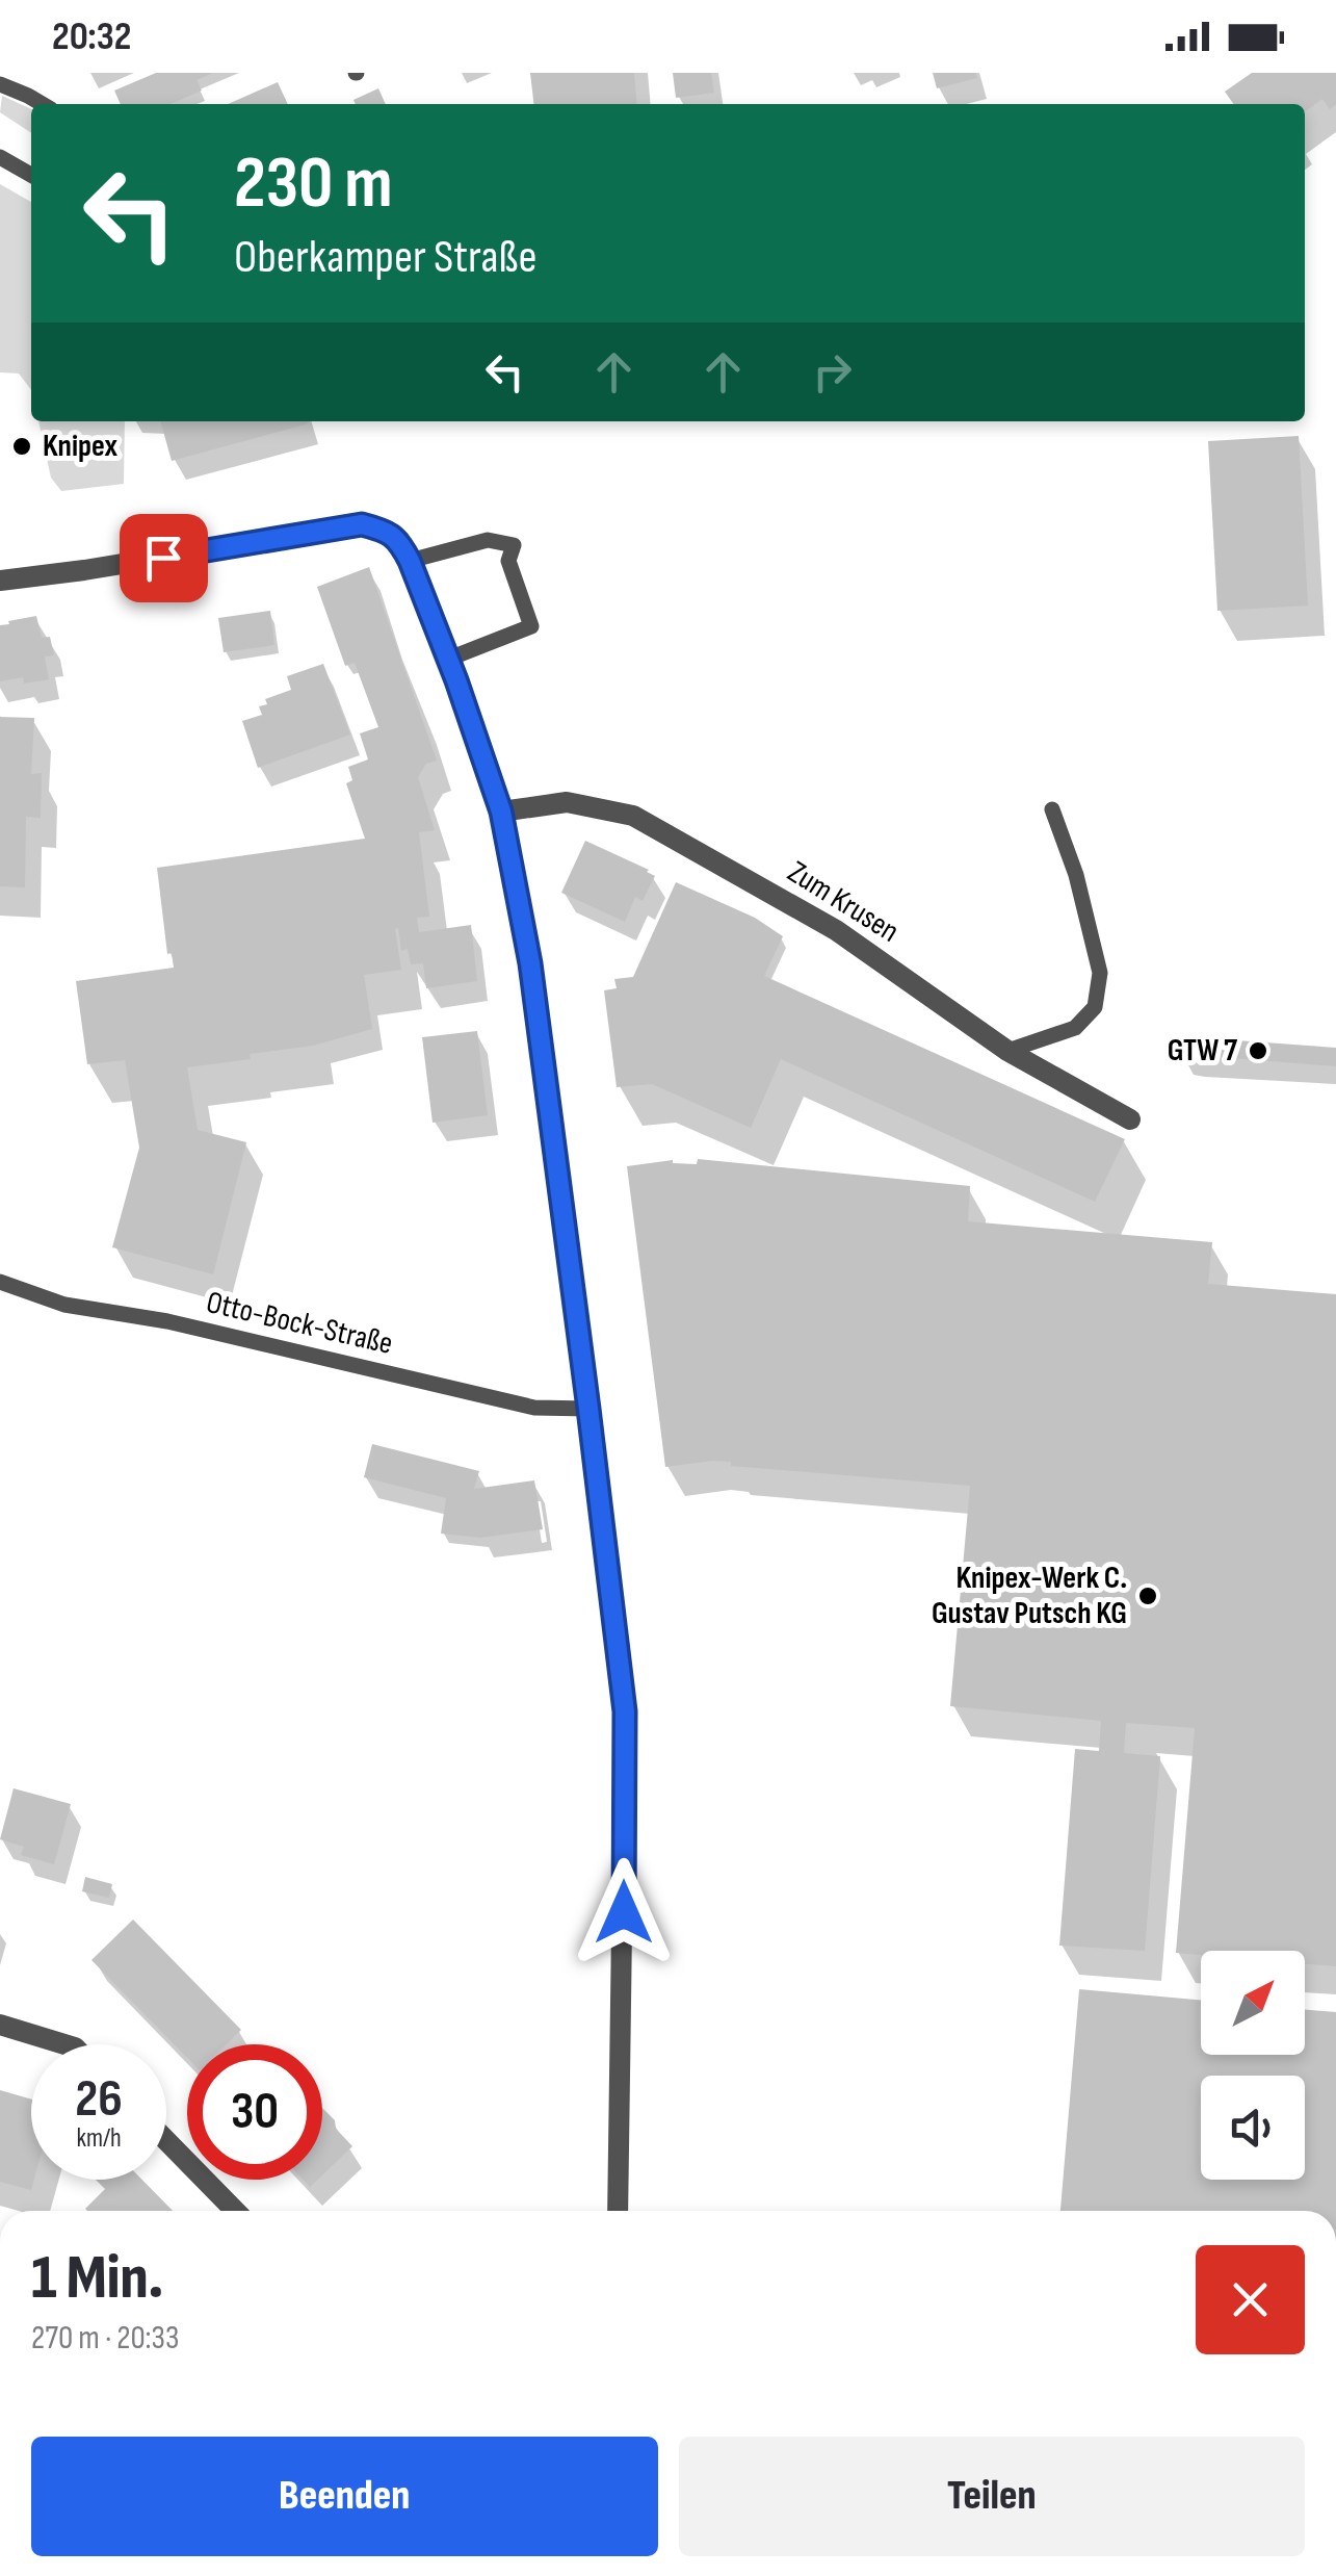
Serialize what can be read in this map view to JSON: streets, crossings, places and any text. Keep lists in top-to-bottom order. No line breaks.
{"streets":{"street":["Zum Krusen"],"lane":["Otto-Bock-Straße"]},"places":["Knipex","GTW 7","Knipex-Werk C. Gustav Putsch KG"],"north":"top right","page":{"status":"20:32","turn":["230 m","Oberkamper Straße"],"speed":"26 km/h","limit":"30","heading":["1 Min.","270 m · 20:33"],"buttons":["Beenden","Teilen"]}}
